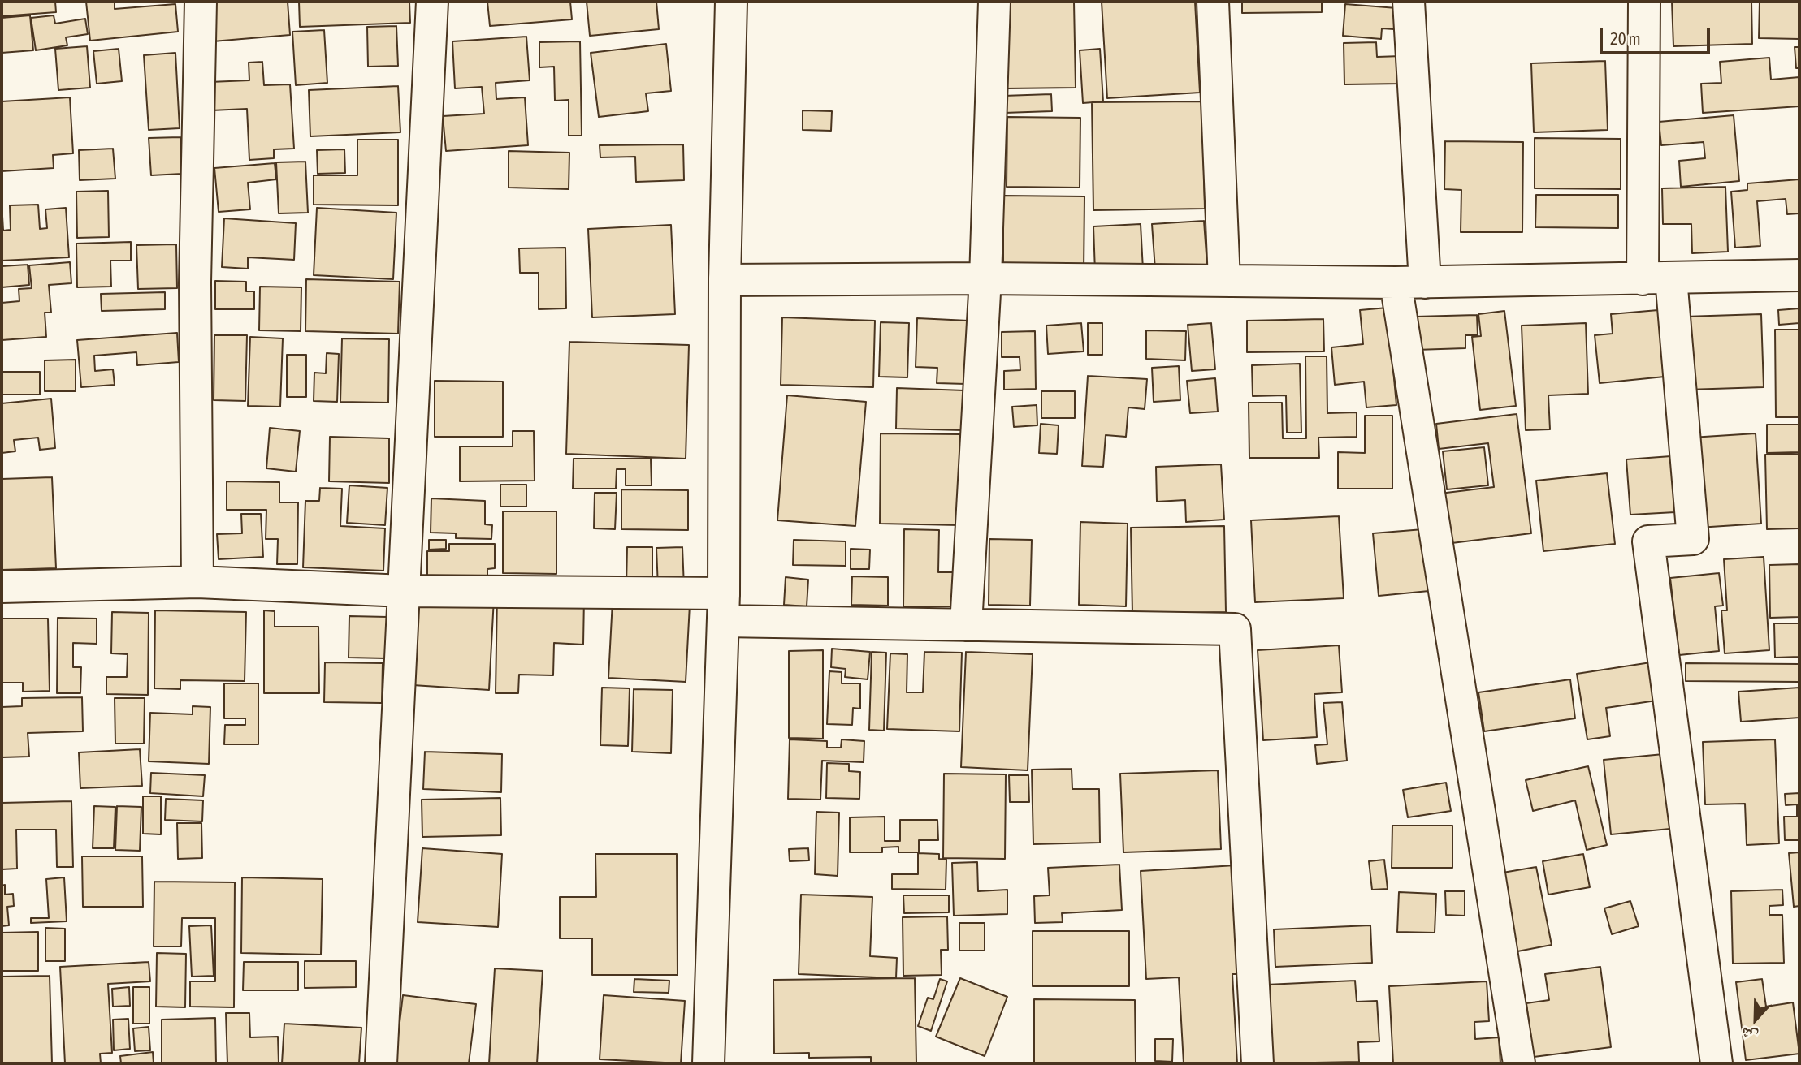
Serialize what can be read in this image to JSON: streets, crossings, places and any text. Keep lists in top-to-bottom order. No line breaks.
{"scale_bar":"20 m","north":"bottom"}
